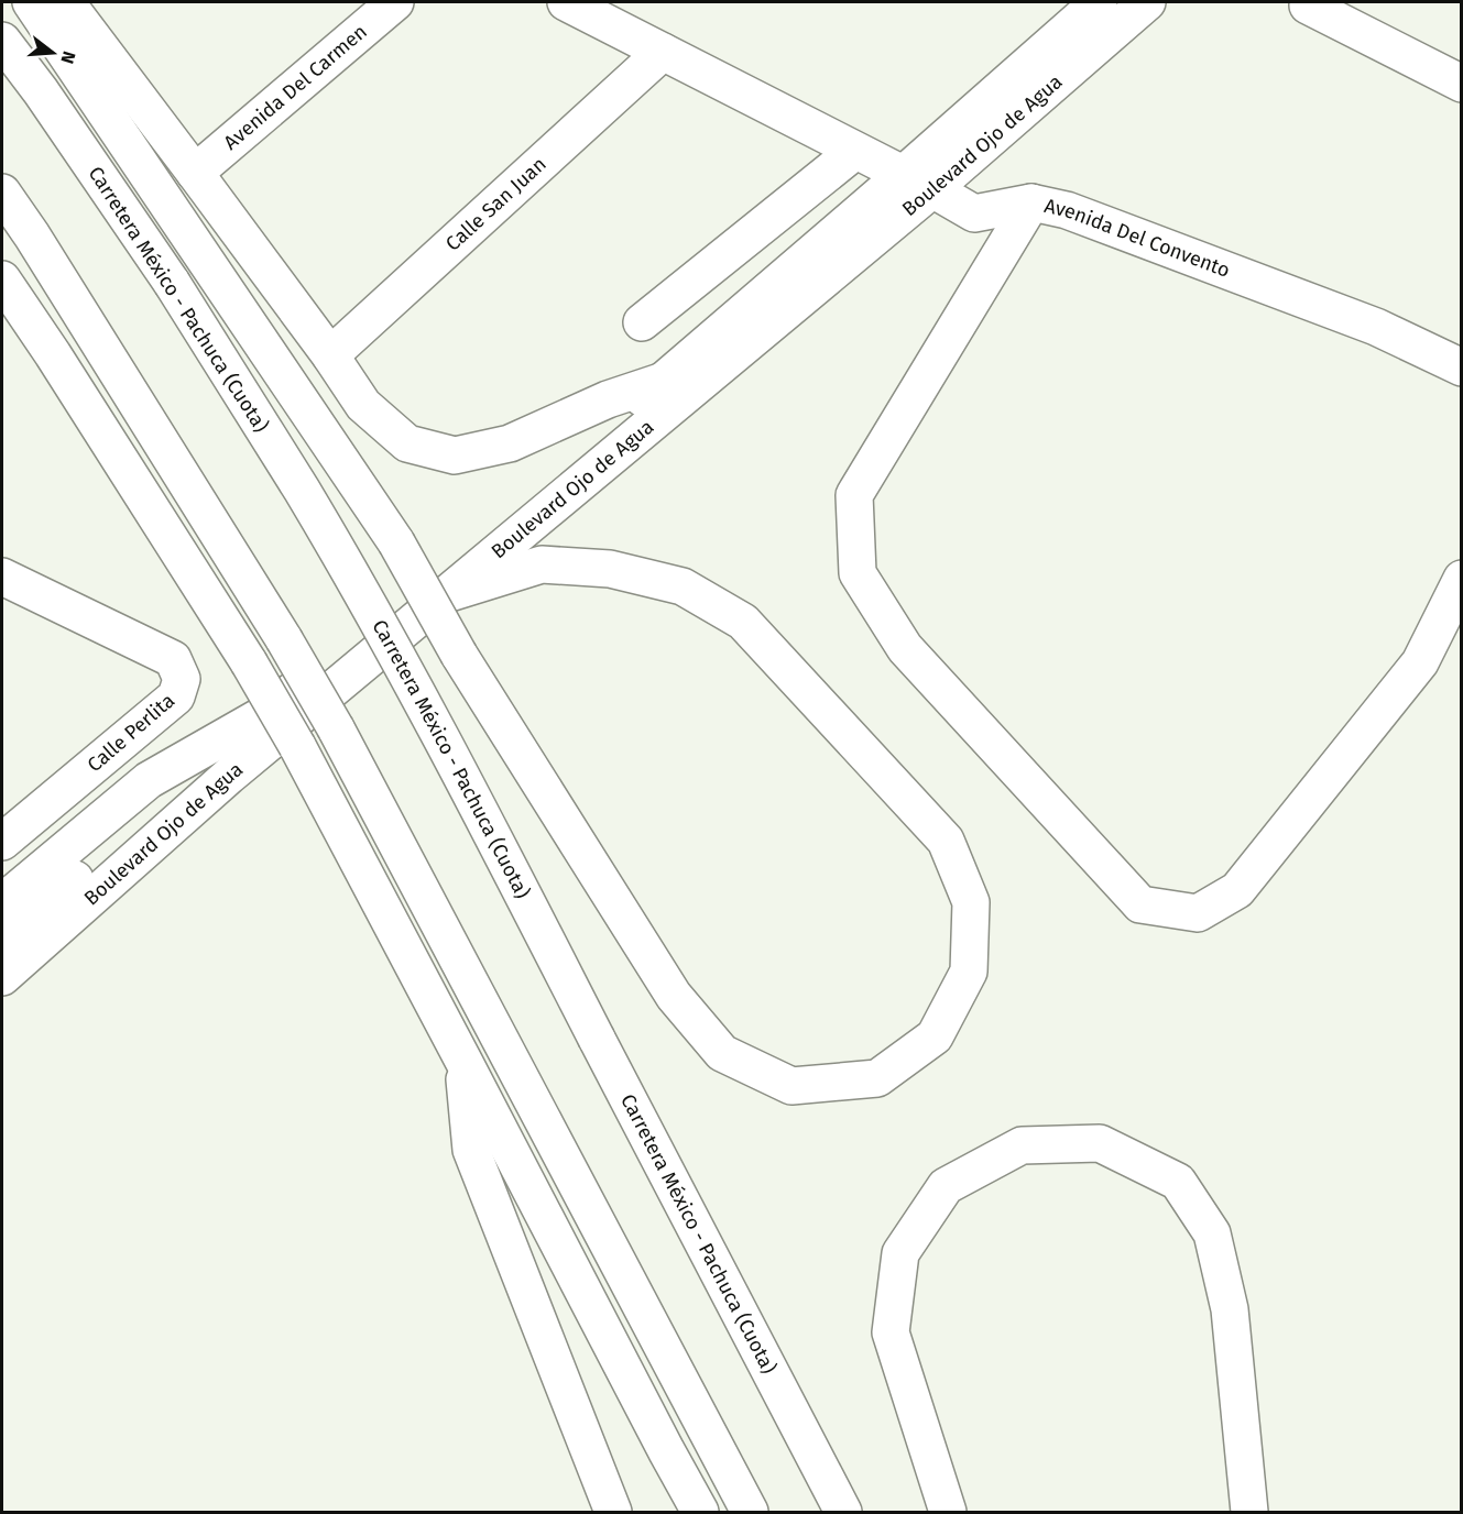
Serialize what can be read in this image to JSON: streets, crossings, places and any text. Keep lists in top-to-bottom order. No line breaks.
{"streets":{"main road":["Avenida Del Carmen","Boulevard Ojo de Agua","Calle San Juan","Avenida Del Convento","Carretera México - Pachuca (Cuota)","Calle Perlita"]},"crossings":[["Boulevard Ojo de Agua","Avenida Del Convento"],["Calle San Juan","Avenida Del Convento"]],"north":"right"}
